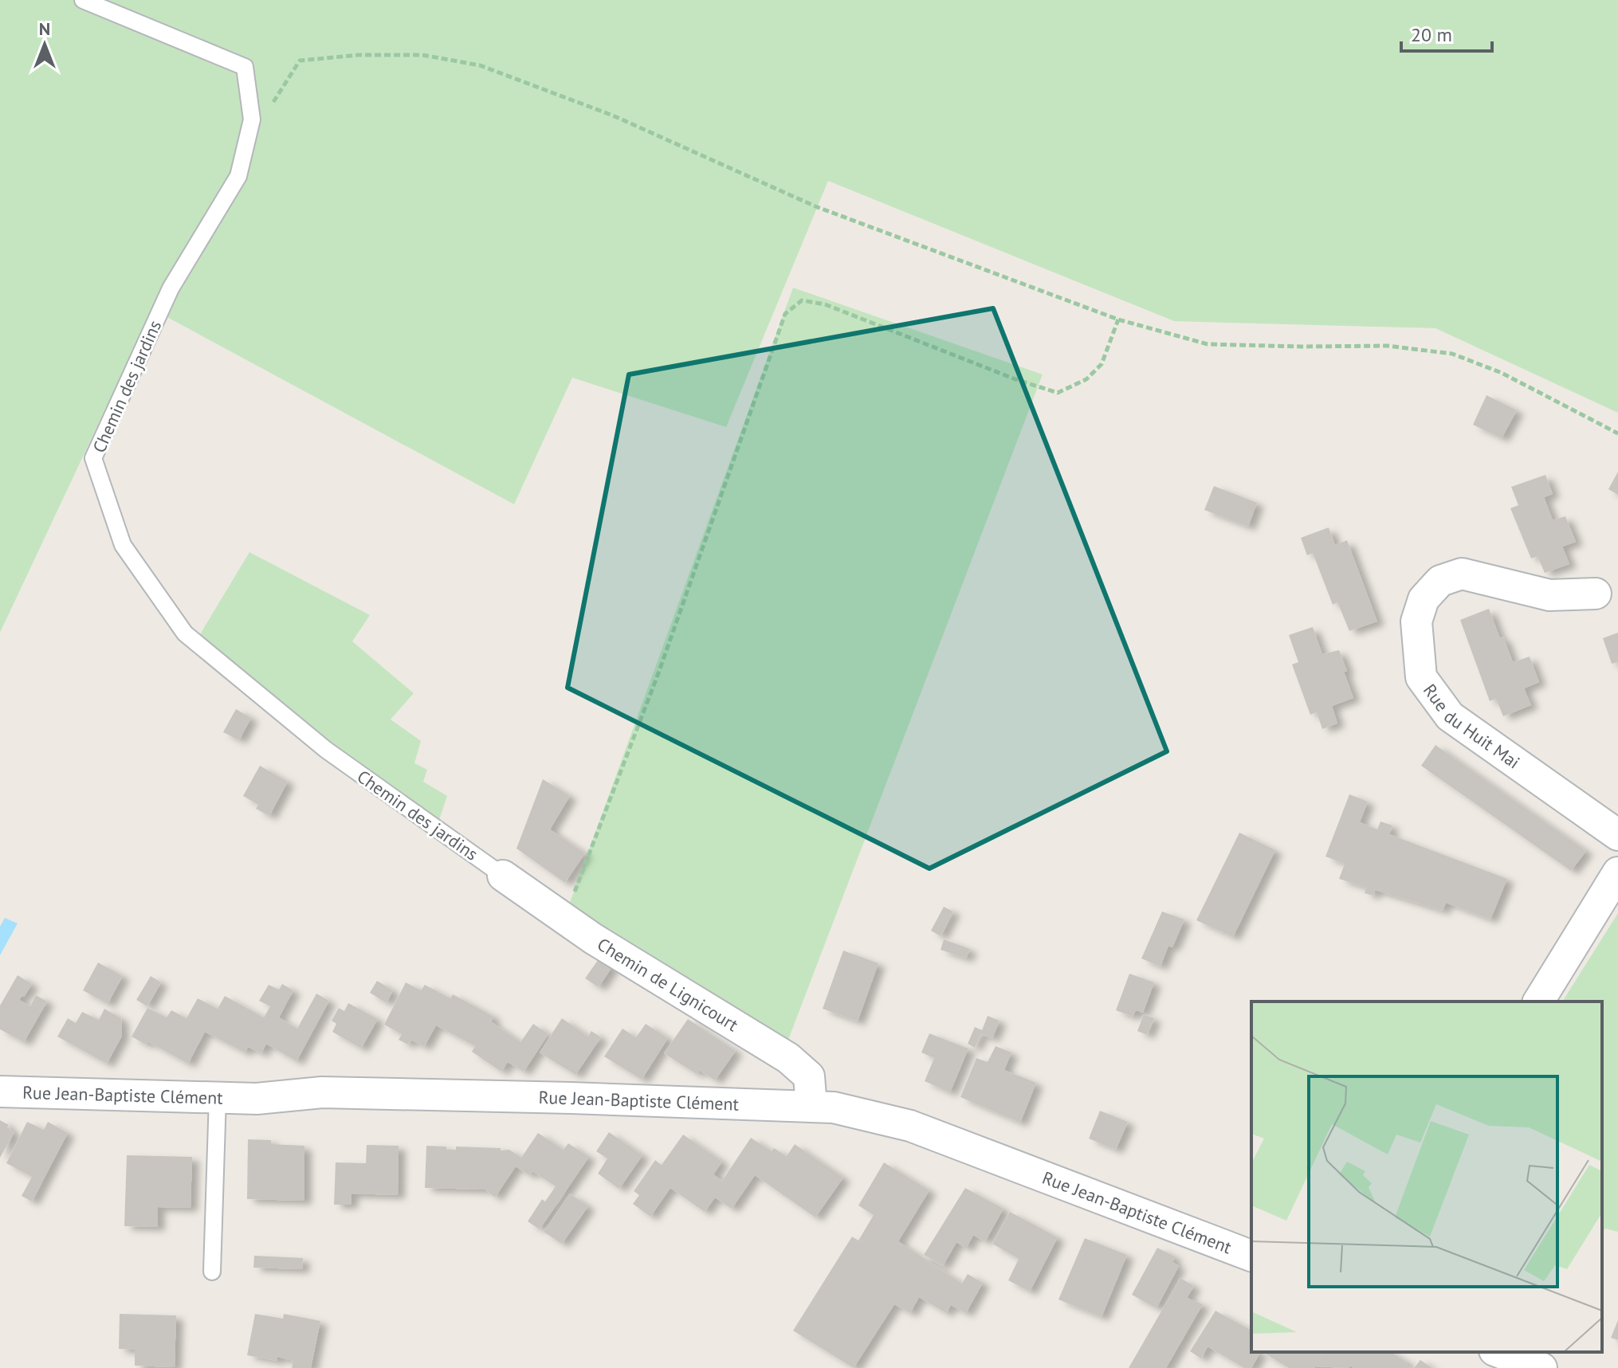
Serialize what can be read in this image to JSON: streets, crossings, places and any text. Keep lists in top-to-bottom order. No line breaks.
{"streets":{"street":["Rue du Huit Mai","Chemin de Lignicourt","Rue Jean-Baptiste Clément"],"lane":["Chemin des jardins"]},"crossings":[["Chemin des jardins","Chemin de Lignicourt"],["Chemin de Lignicourt","Rue Jean-Baptiste Clément"]],"scale_bar":"20 m","north":"top"}
